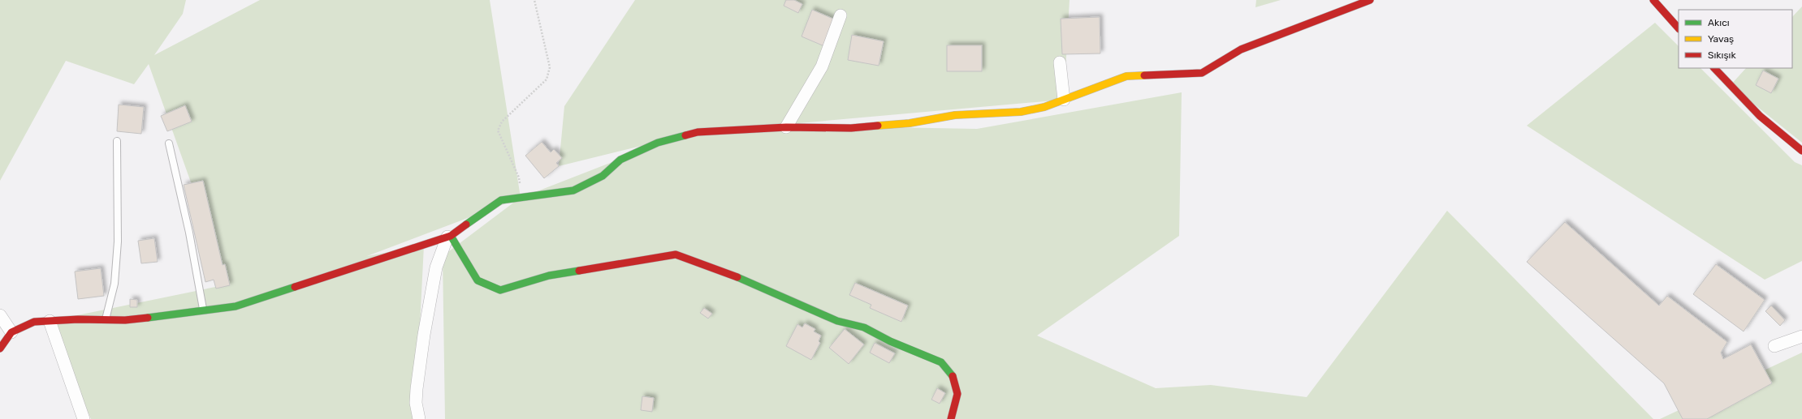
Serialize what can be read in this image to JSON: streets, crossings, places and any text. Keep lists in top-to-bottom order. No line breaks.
{"legend":["Akıcı","Yavaş","Sıkışık"]}
